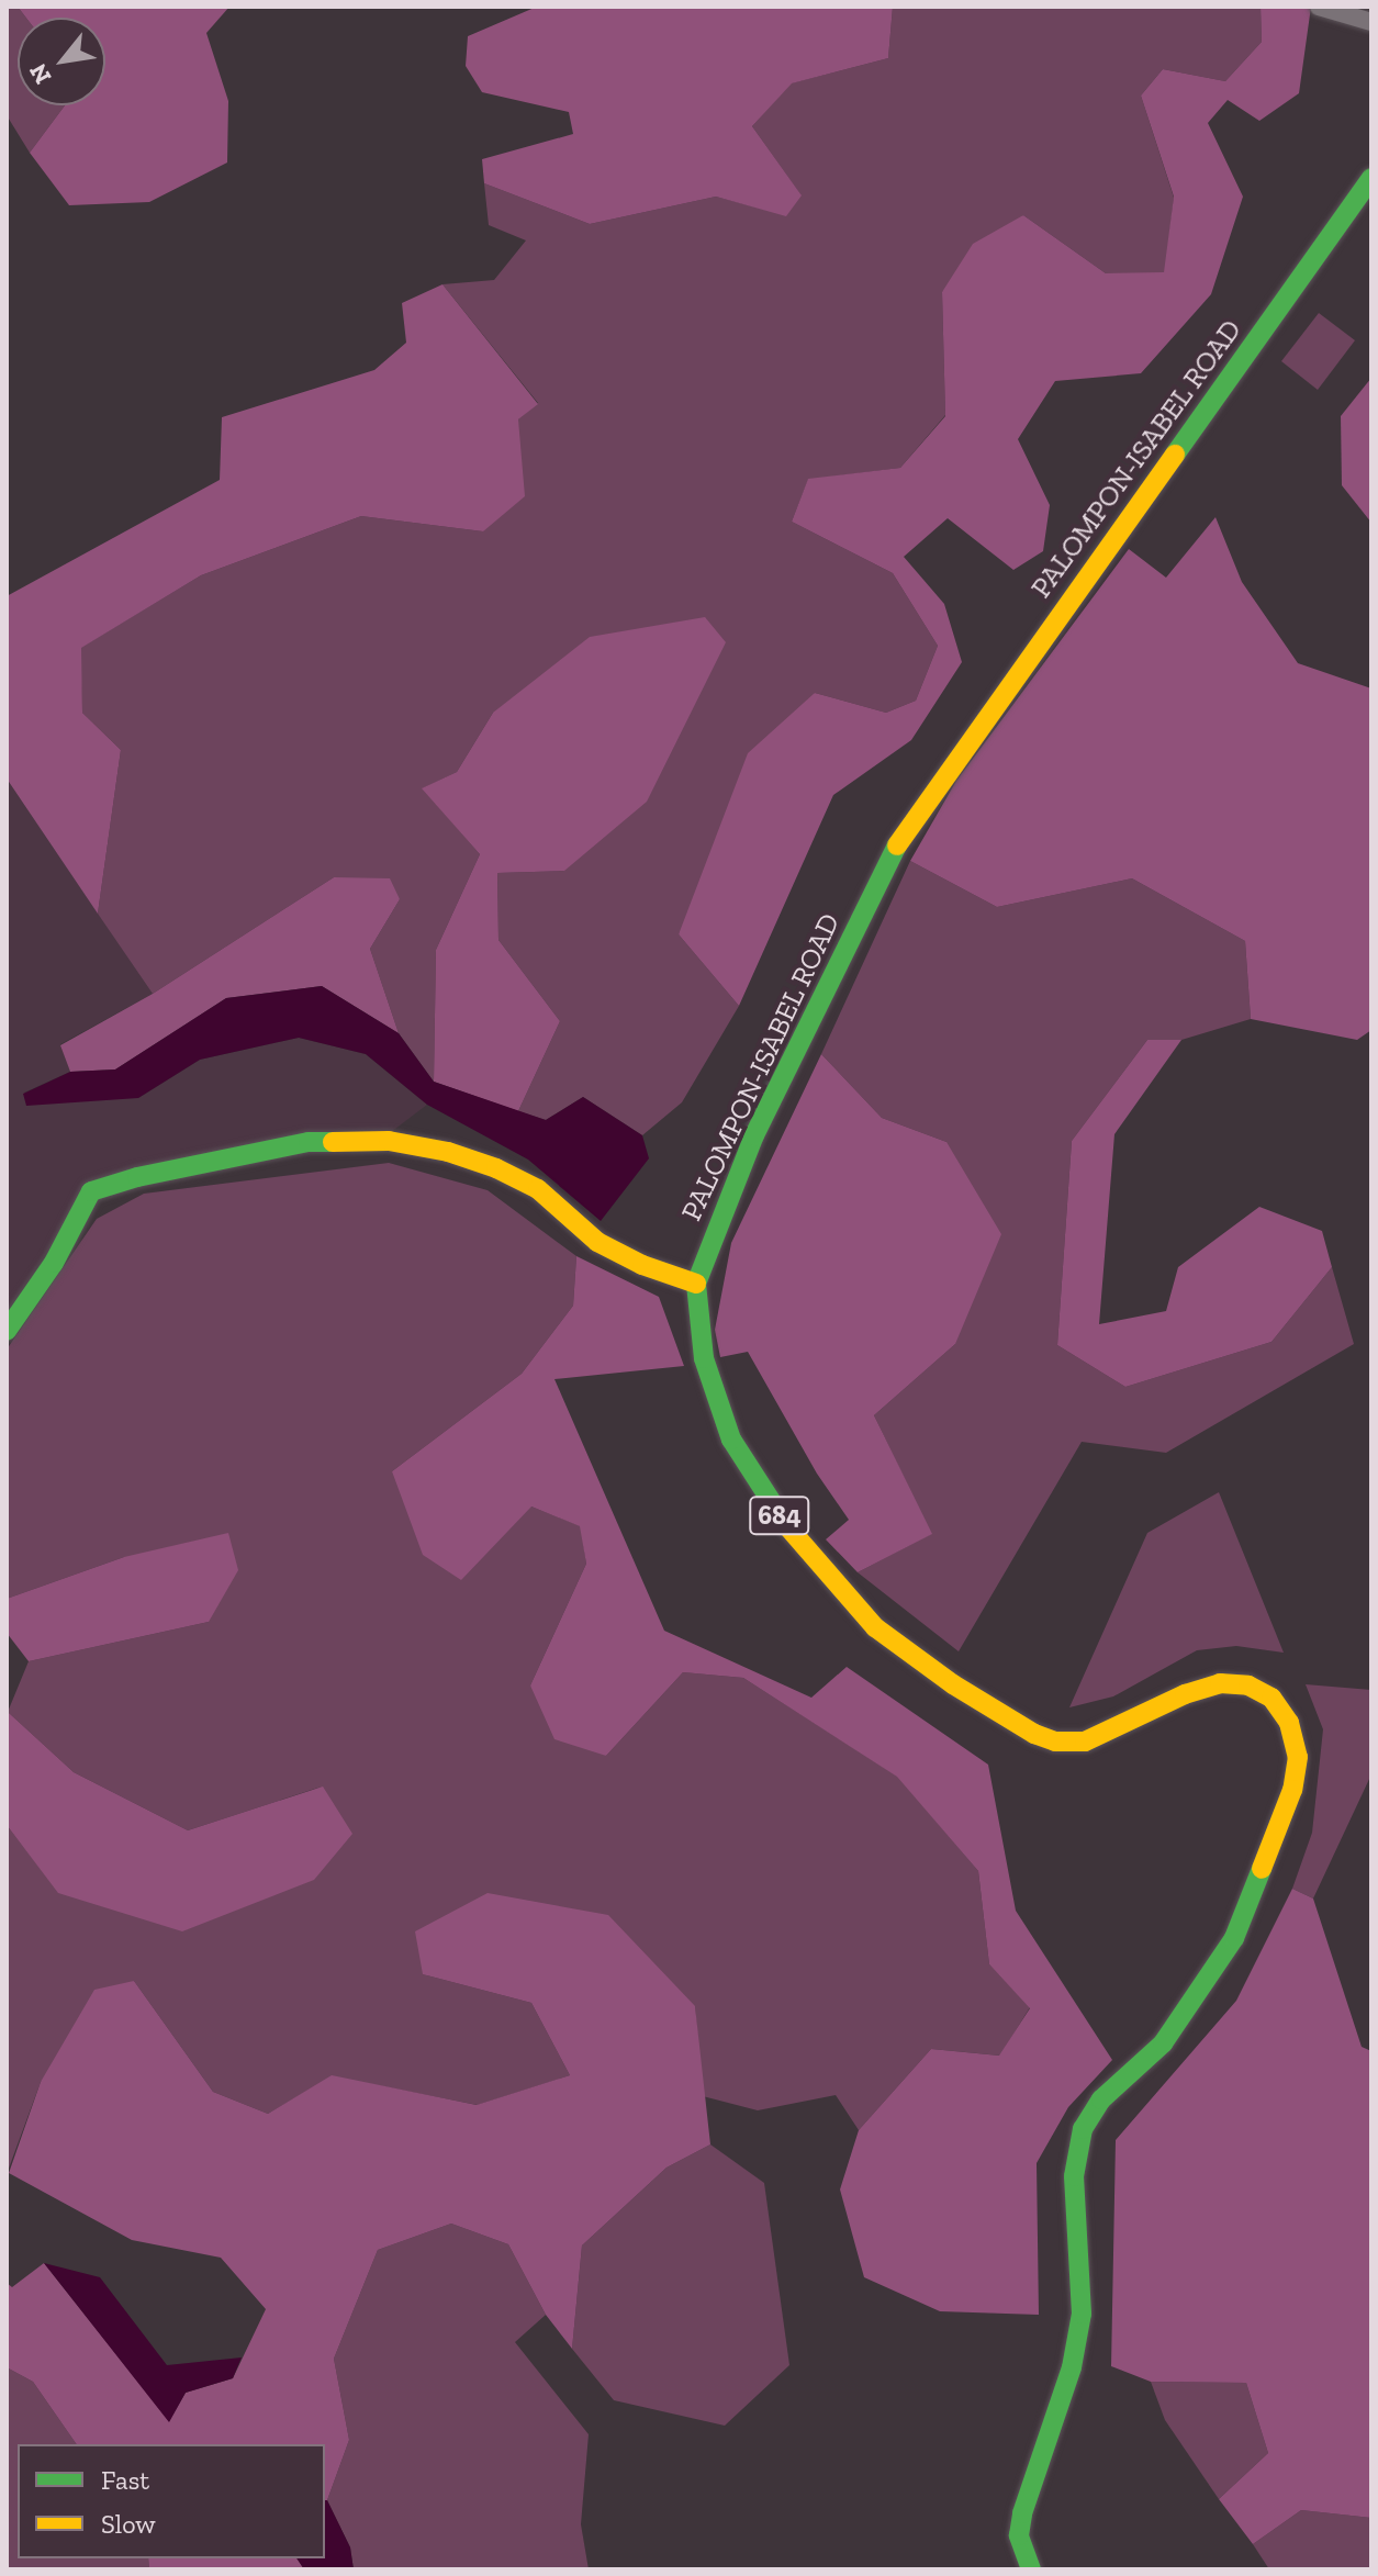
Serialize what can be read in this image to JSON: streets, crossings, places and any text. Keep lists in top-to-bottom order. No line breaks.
{"streets":{"main road":["PALOMPON-ISABEL ROAD","684"]},"legend":["Fast","Slow"],"north":"bottom left"}
